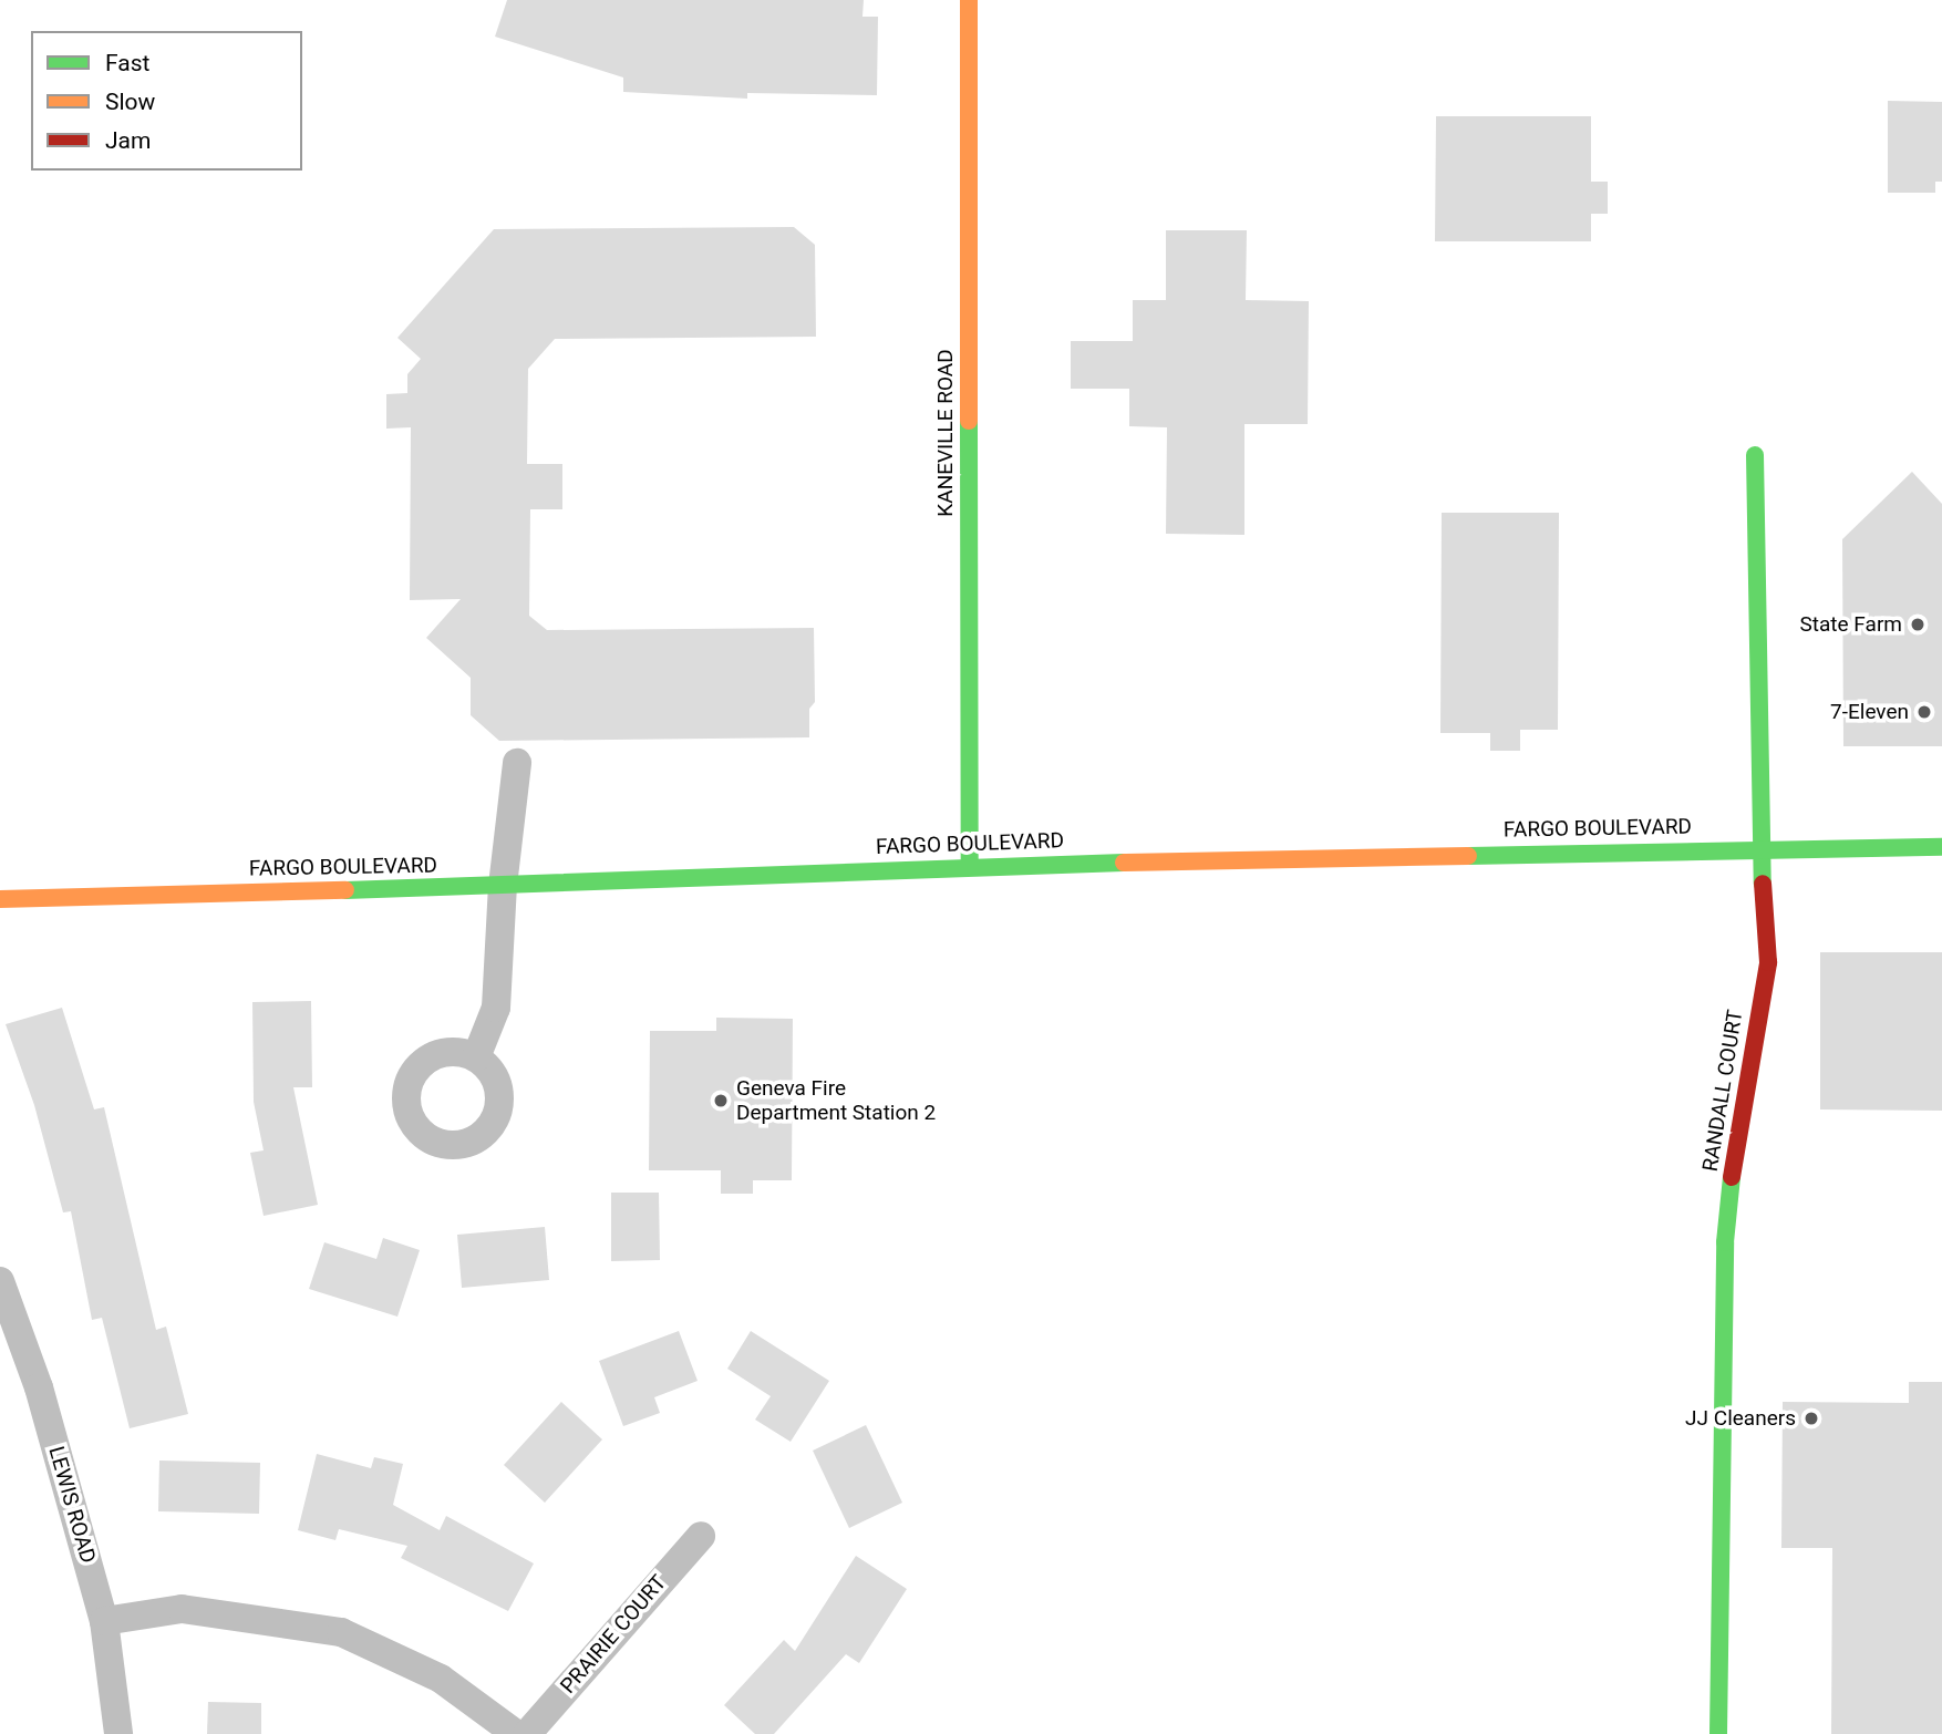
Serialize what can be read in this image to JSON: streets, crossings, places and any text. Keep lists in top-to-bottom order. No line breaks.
{"streets":{"street":["KANEVILLE ROAD","FARGO BOULEVARD","RANDALL COURT","LEWIS ROAD","PRAIRIE COURT"]},"crossings":[["KANEVILLE ROAD","FARGO BOULEVARD"],["FARGO BOULEVARD","RANDALL COURT"]],"places":["State Farm","7-Eleven","Geneva Fire Department Station 2","JJ Cleaners"],"legend":["Fast","Slow","Jam"]}
